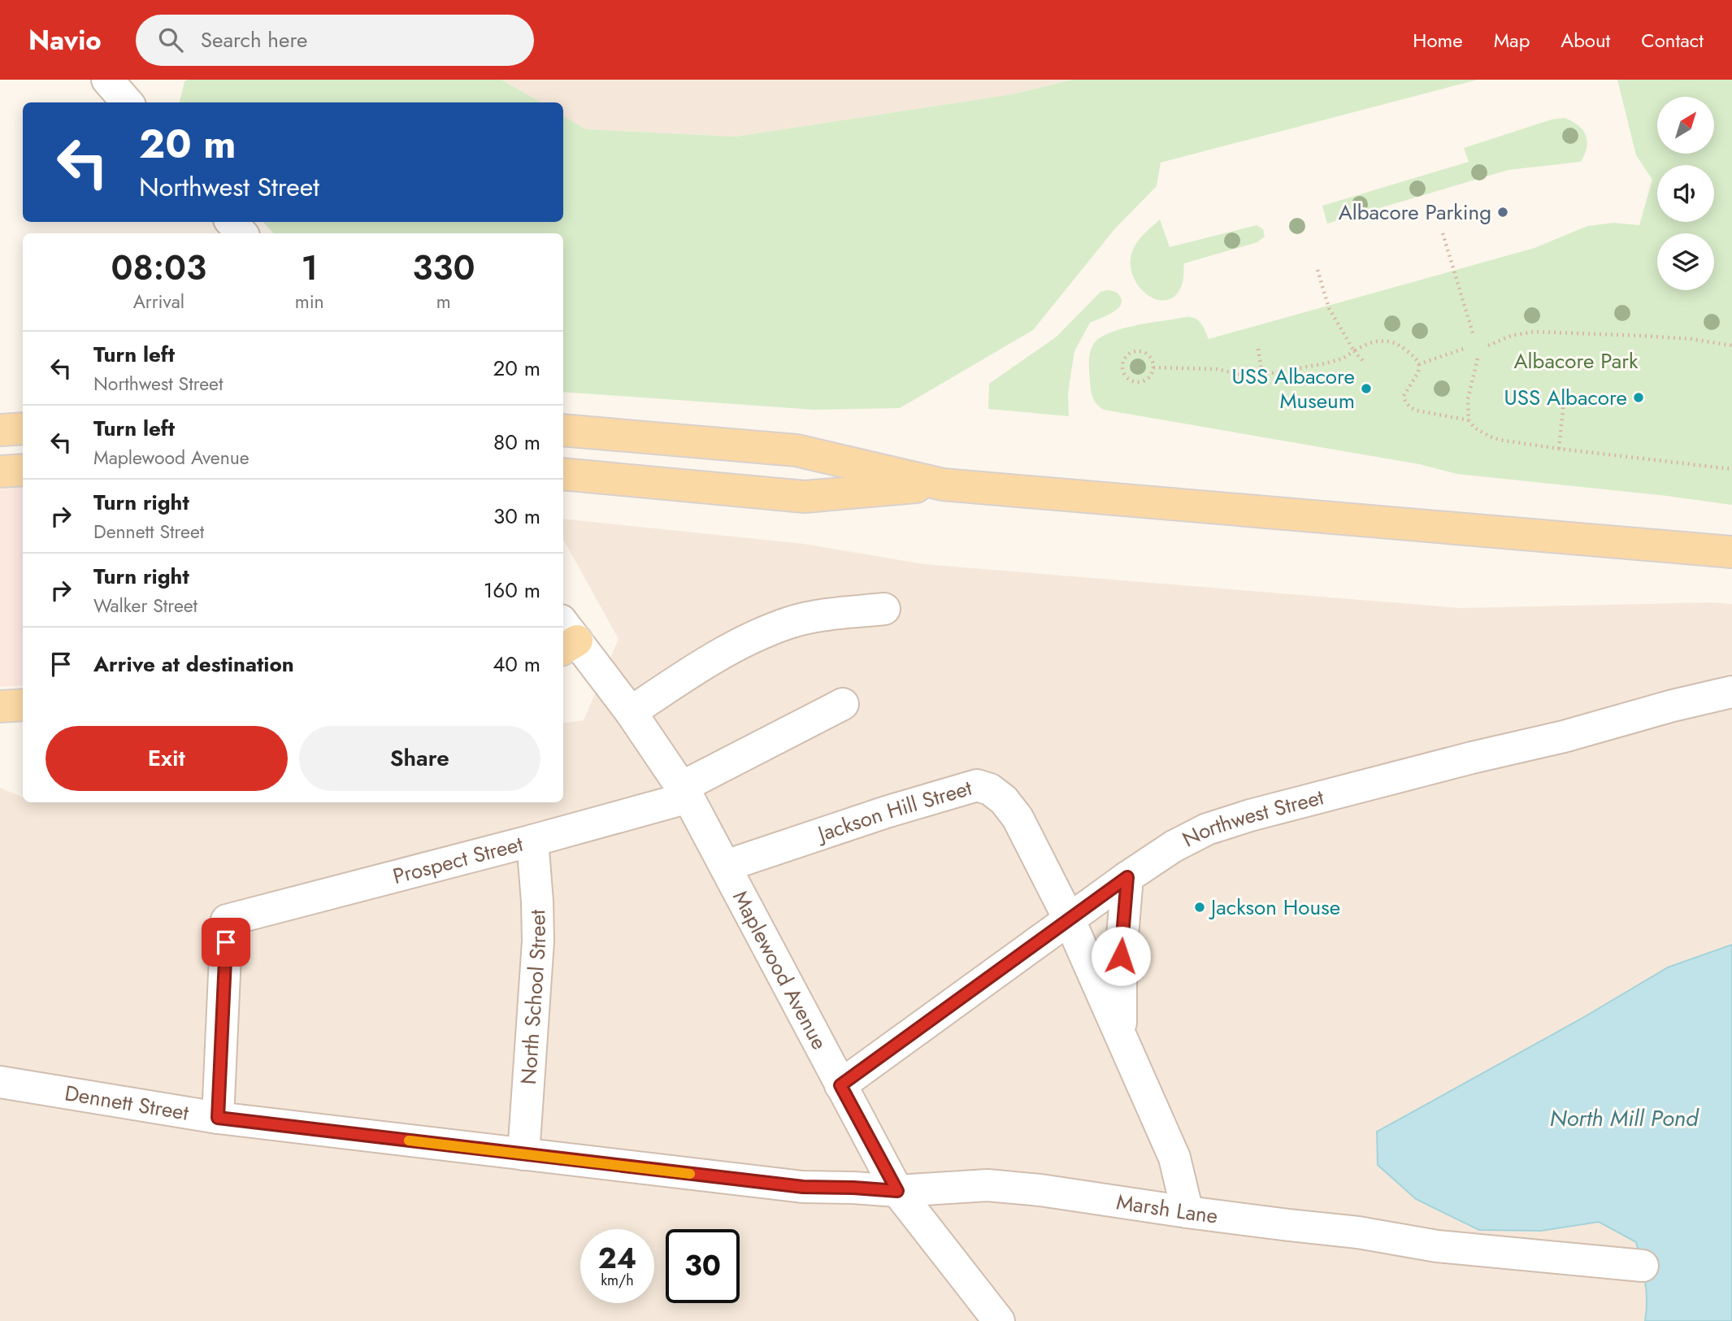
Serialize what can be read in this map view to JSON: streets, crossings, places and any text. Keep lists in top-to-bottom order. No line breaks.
{"streets":{"street":["Jackson Hill Street","Northwest Street","Prospect Street","Maplewood Avenue","North School Street","Dennett Street","Marsh Lane"]},"crossings":[["Jackson Hill Street","Northwest Street"],["Jackson Hill Street","Maplewood Avenue"],["Jackson Hill Street","Marsh Lane"],["Northwest Street","Maplewood Avenue"],["Prospect Street","Maplewood Avenue"],["Prospect Street","North School Street"],["Prospect Street","Dennett Street"],["Maplewood Avenue","Dennett Street"],["Maplewood Avenue","Marsh Lane"],["North School Street","Dennett Street"],["Dennett Street","Marsh Lane"]],"water":["North Mill Pond"],"parks":["Albacore Park"],"places":["Albacore Parking","USS Albacore Museum","USS Albacore","Jackson House"],"north":"top right","page":{"header":"Navio","search":"Search here","nav":["Home","Map","About","Contact"],"turn":["20 m","Northwest Street"],"eta":["08:03","Arrival","1","min","330","m"],"list":[{"name":"Turn left","note":"Northwest Street","value":"20 m"},{"name":"Turn left","note":"Maplewood Avenue","value":"80 m"},{"name":"Turn right","note":"Dennett Street","value":"30 m"},{"name":"Turn right","note":"Walker Street","value":"160 m"},{"name":"Arrive at destination","value":"40 m"}],"buttons":["Exit","Share"],"speed":"24 km/h","limit":"30"}}
